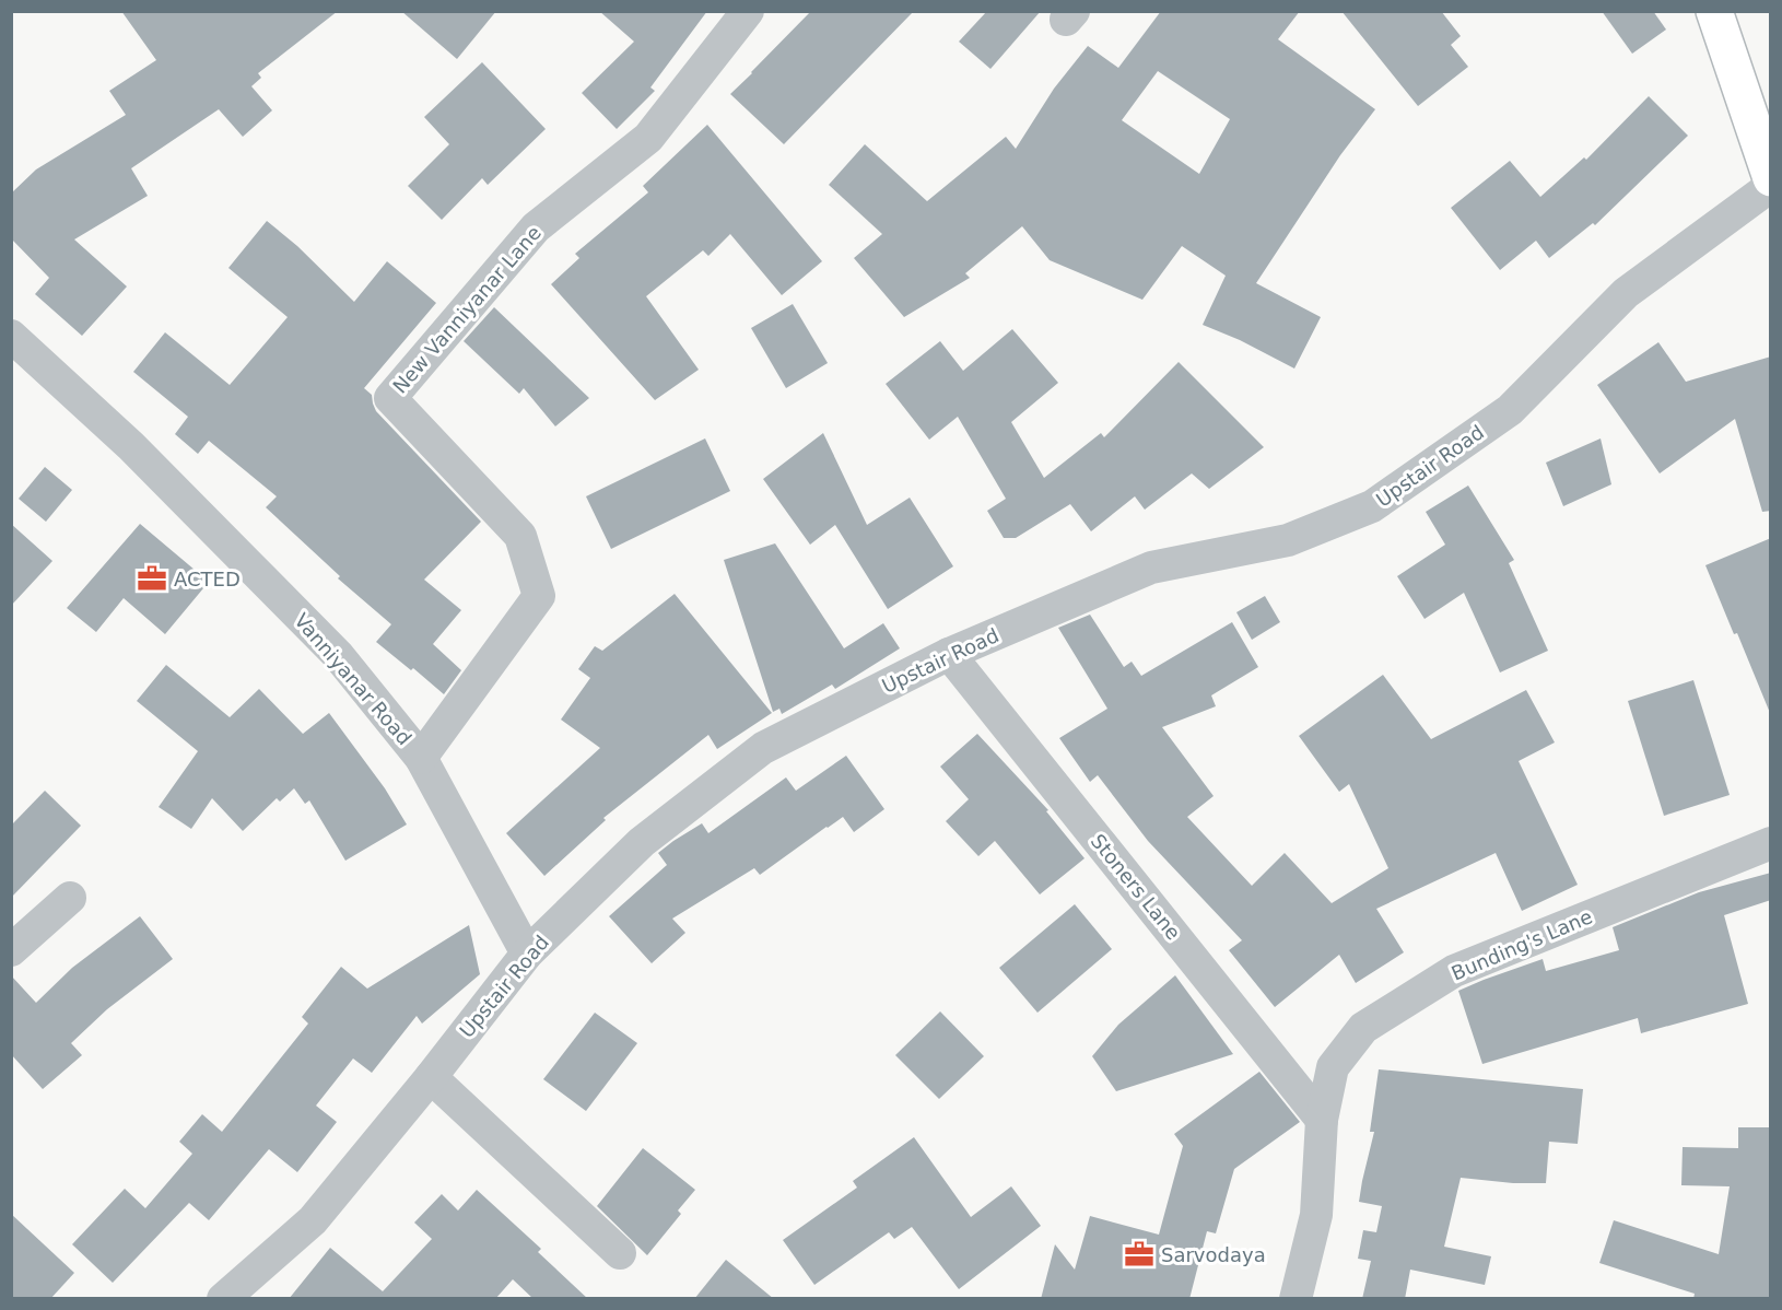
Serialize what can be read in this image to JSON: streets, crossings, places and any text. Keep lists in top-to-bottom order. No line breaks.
{"streets":{"street":["New Vanniyanar Lane","Upstair Road","Vanniyanar Road","Stoners Lane","Bunding's Lane"]},"crossings":[["New Vanniyanar Lane","Vanniyanar Road"],["Upstair Road","Vanniyanar Road"],["Upstair Road","Stoners Lane"],["Stoners Lane","Bunding's Lane"]],"places":{"office":["ACTED","Sarvodaya"]}}
